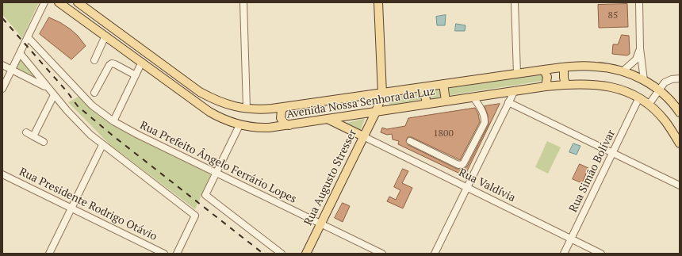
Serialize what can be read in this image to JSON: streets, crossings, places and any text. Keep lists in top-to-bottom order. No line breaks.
{"streets":{"main road":["Avenida Nossa Senhora da Luz","Rua Augusto Stresser"],"street":["Rua Prefeito Ângelo Ferrário Lopes","Rua Simão Bolívar","Rua Valdívia","Rua Presidente Rodrigo Otávio"]},"crossings":[["Avenida Nossa Senhora da Luz","Rua Simão Bolívar"],["Avenida Nossa Senhora da Luz","Rua Augusto Stresser"],["Rua Prefeito Ângelo Ferrário Lopes","Rua Augusto Stresser"],["Rua Simão Bolívar","Rua Valdívia"],["Rua Augusto Stresser","Rua Valdívia"]],"house_numbers":["85","1800"]}
